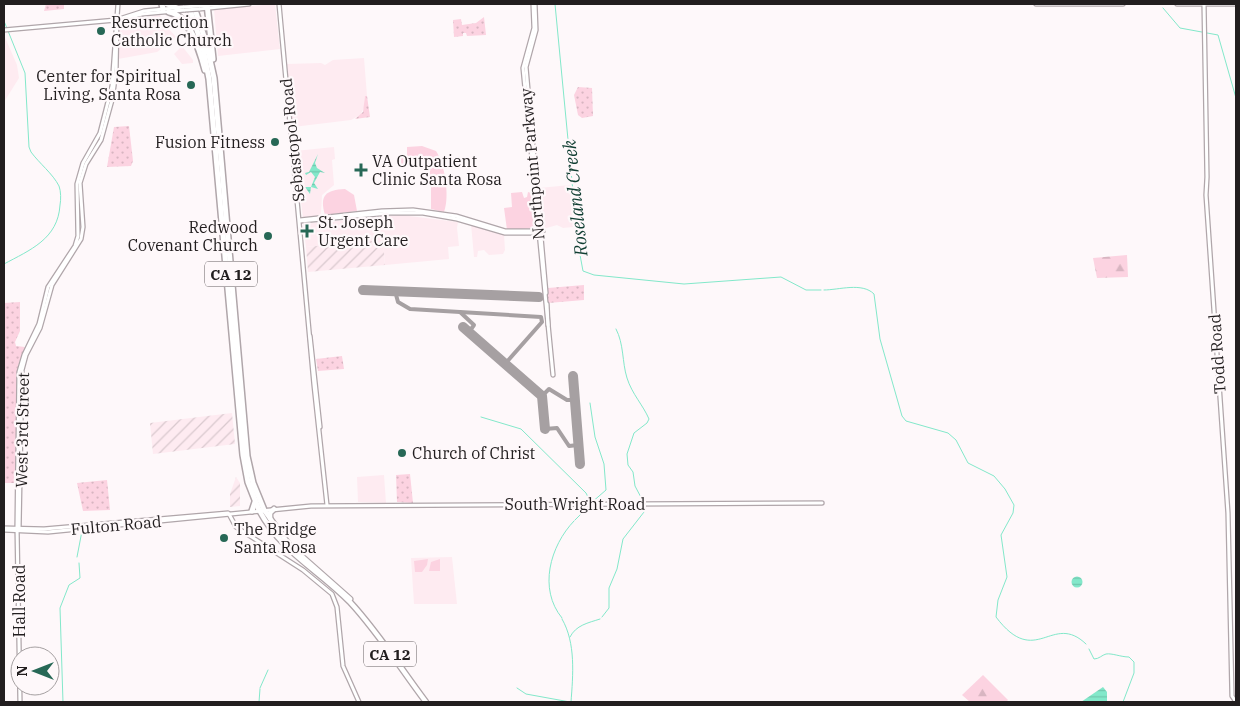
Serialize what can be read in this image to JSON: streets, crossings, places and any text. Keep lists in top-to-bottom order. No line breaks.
{"streets":{"highway":["CA 12"],"main road":["Sebastopol Road","Northpoint Parkway","Todd Road","West 3rd Street","South Wright Road","Fulton Road","Hall Road"]},"crossings":[["Sebastopol Road","South Wright Road"],["CA 12","Fulton Road"],["West 3rd Street","Fulton Road"],["West 3rd Street","Hall Road"],["South Wright Road","Fulton Road"],["Fulton Road","Hall Road"]],"water":["Roseland Creek"],"places":{"other":["Resurrection Catholic Church","Center for Spiritual Living, Santa Rosa","Fusion Fitness","Redwood Covenant Church","Church of Christ","The Bridge Santa Rosa"],"health":["VA Outpatient Clinic Santa Rosa","St. Joseph Urgent Care"]},"north":"left"}
